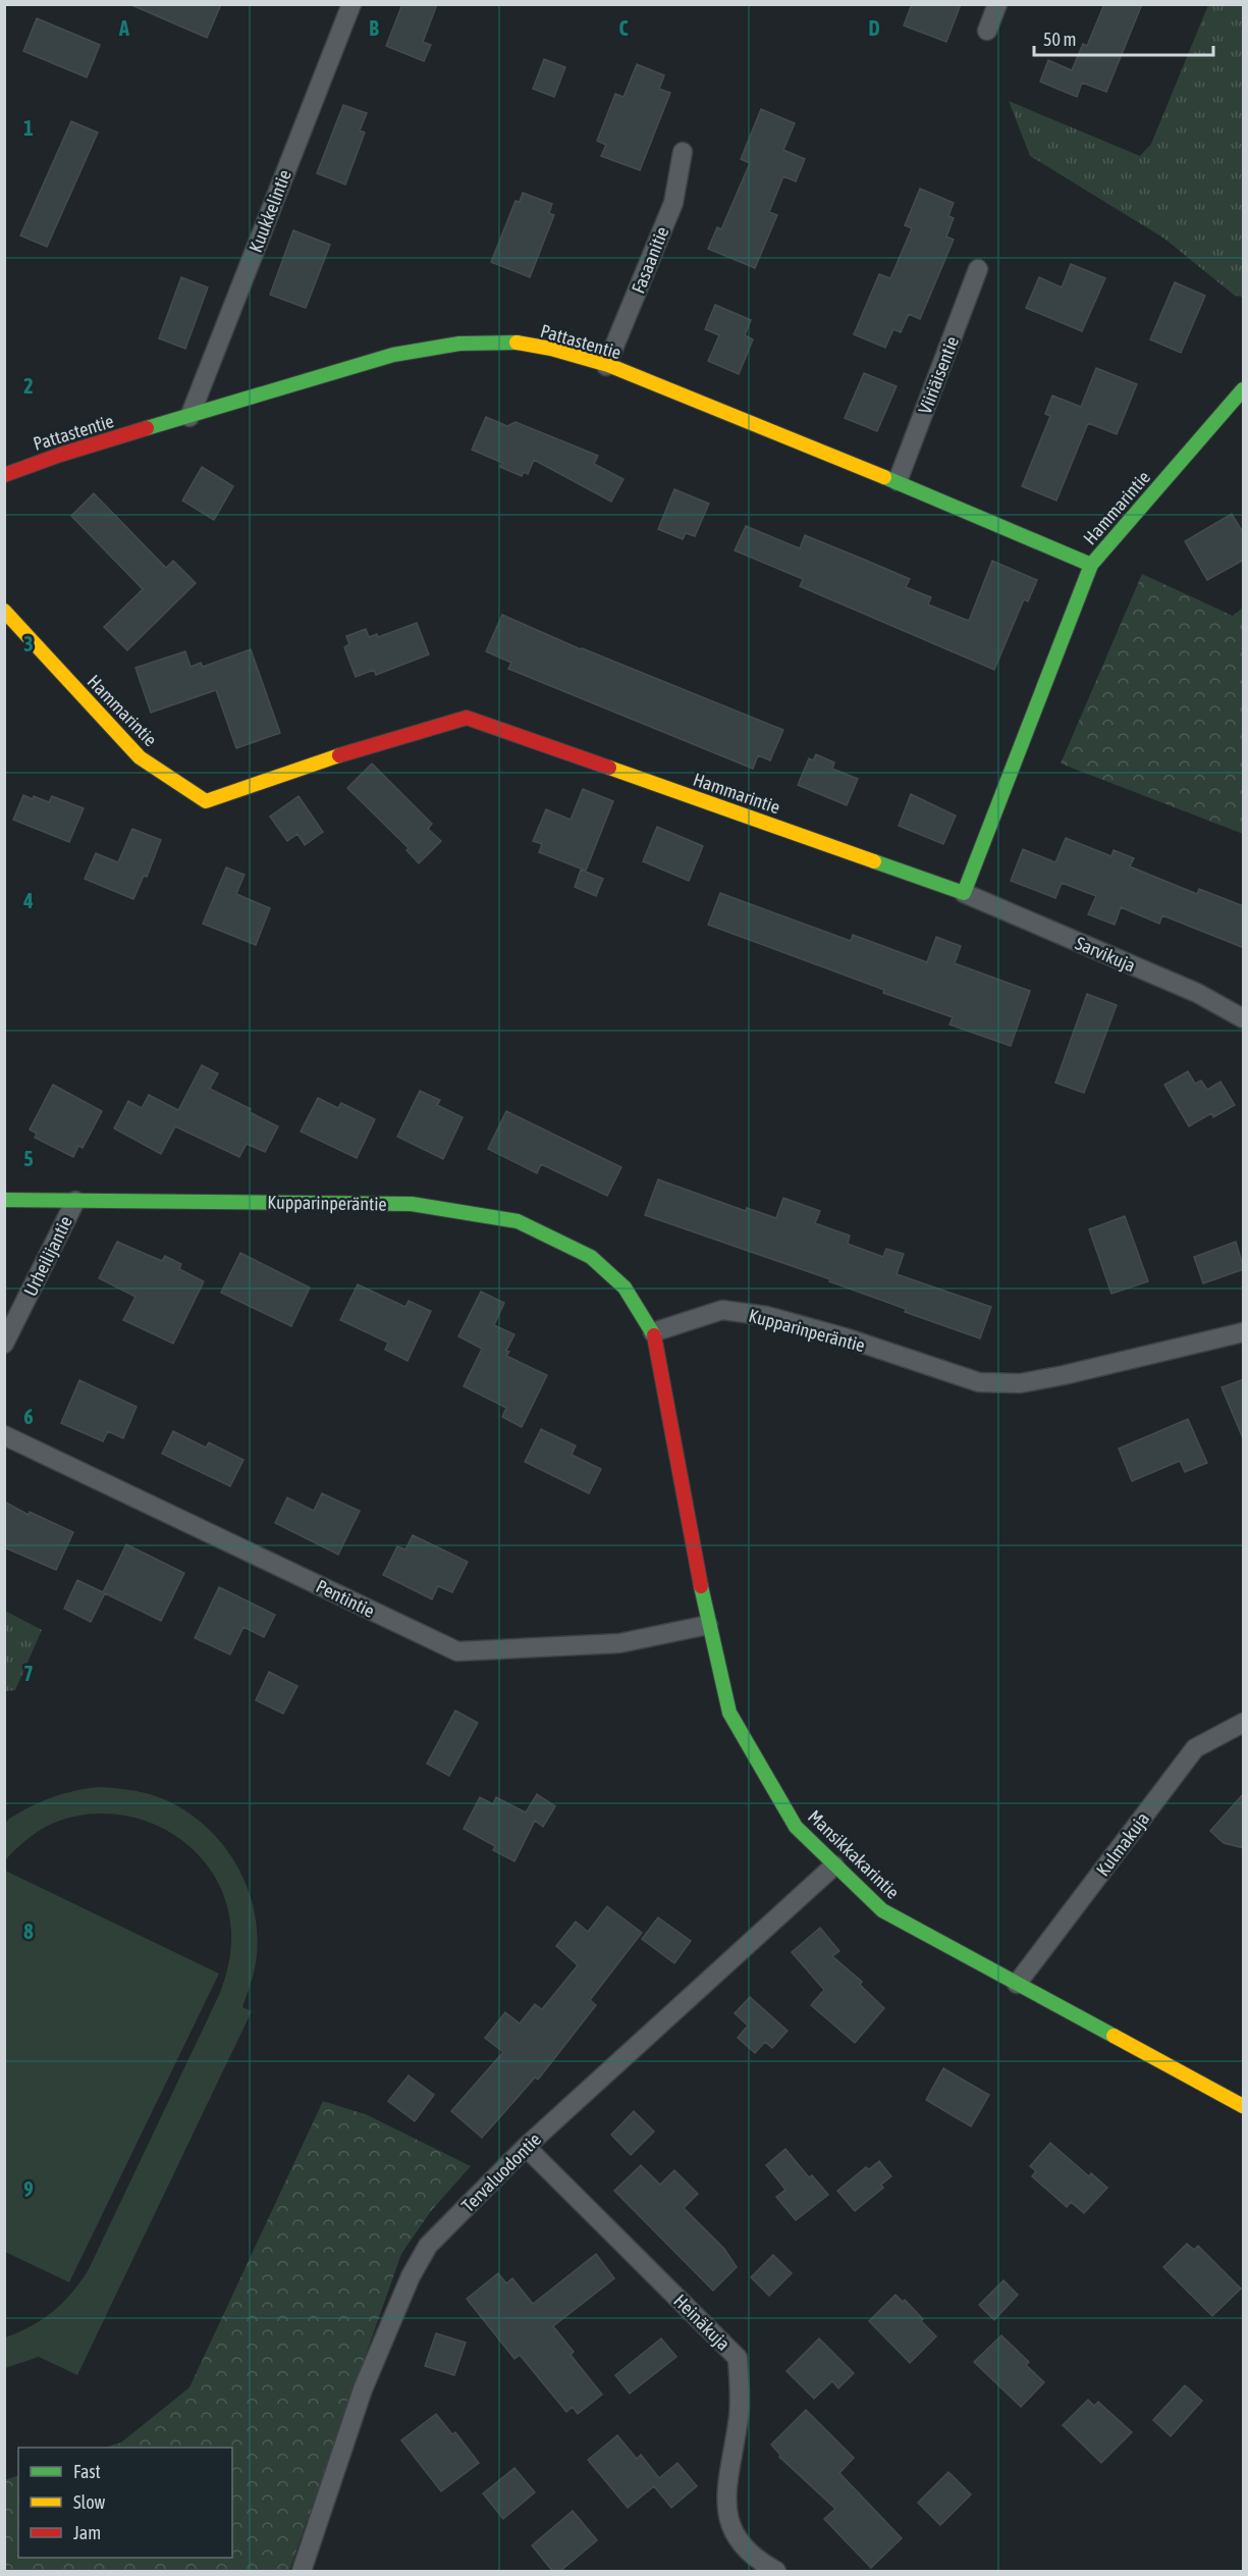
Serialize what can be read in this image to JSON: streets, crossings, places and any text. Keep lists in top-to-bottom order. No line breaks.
{"streets":{"street":["Kuukkelintie","Fasaanitie","Pattastentie","Viiriäisentie","Hammarintie","Sarvikuja","Kupparinperäntie","Urheilijantie","Pentintie","Kulmakuja","Mansikkakarintie","Tervaluodontie","Heinäkuja"]},"crossings":[["Kuukkelintie","Pattastentie"],["Fasaanitie","Pattastentie"],["Pattastentie","Viiriäisentie"],["Pattastentie","Hammarintie"],["Hammarintie","Sarvikuja"],["Kupparinperäntie","Urheilijantie"],["Kupparinperäntie","Mansikkakarintie"],["Pentintie","Mansikkakarintie"],["Kulmakuja","Mansikkakarintie"],["Mansikkakarintie","Tervaluodontie"],["Tervaluodontie","Heinäkuja"]],"legend":["Fast","Slow","Jam"],"scale_bar":"50 m","grid":{"columns":["A","B","C","D"],"rows":["1","2","3","4","5","6","7","8","9"]}}
